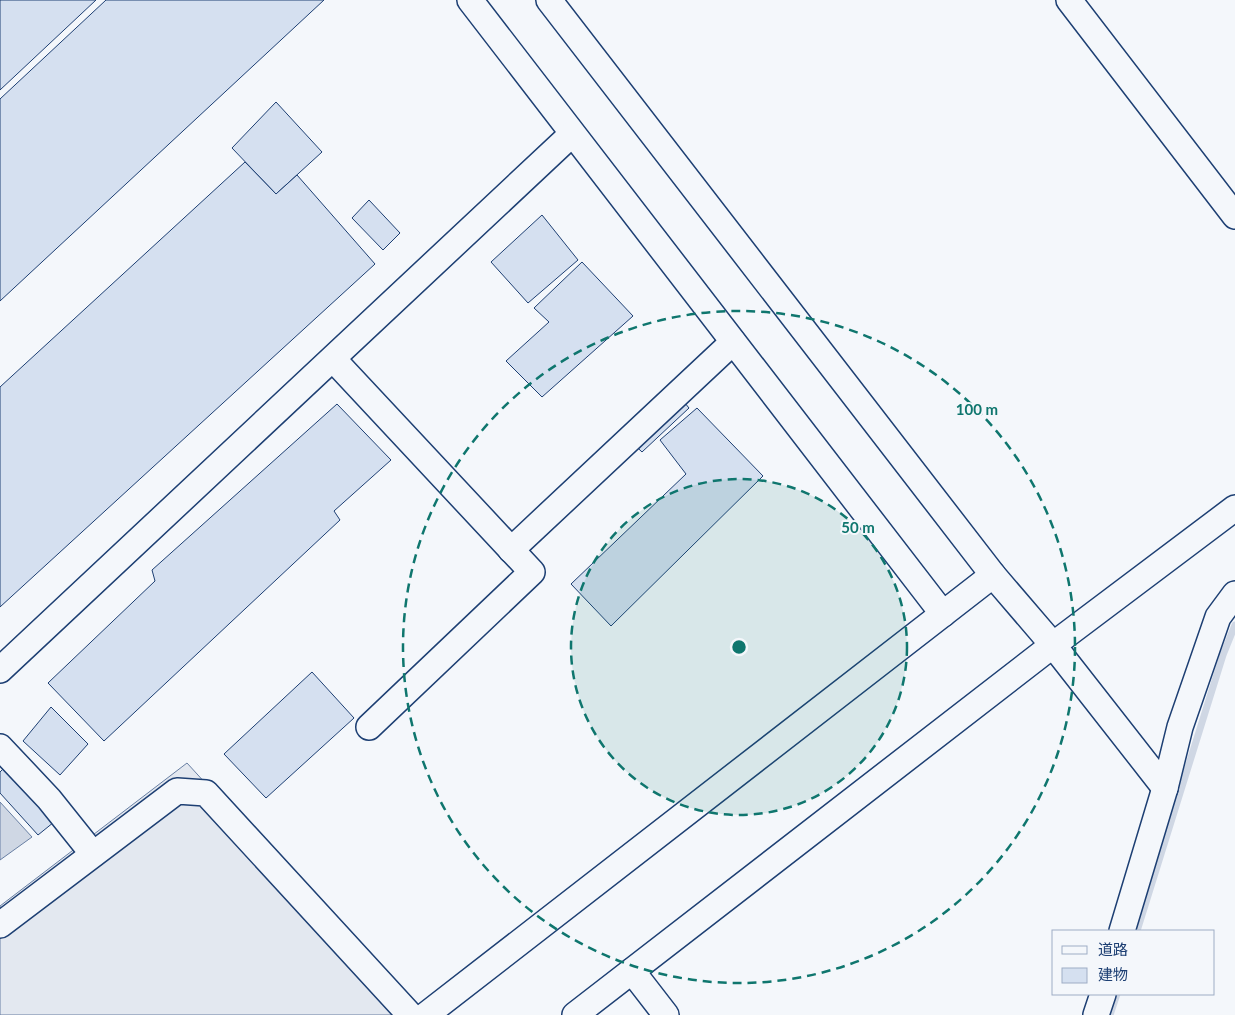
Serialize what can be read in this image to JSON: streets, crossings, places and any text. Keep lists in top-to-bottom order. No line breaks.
{"legend":["道路","建物"],"rings":["100 m","50 m"]}
